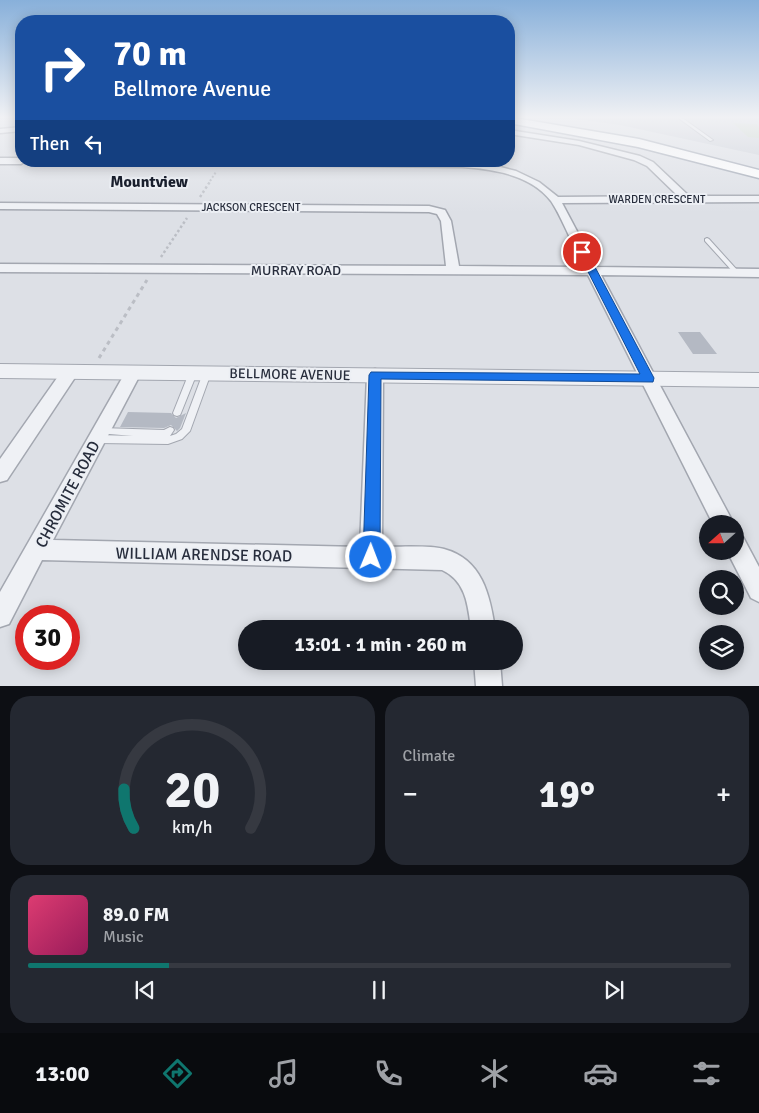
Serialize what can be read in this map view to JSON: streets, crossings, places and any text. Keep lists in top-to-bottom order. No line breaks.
{"streets":{"street":["WARDEN CRESCENT","JACKSON CRESCENT","MURRAY ROAD","BELLMORE AVENUE","CHROMITE ROAD","WILLIAM ARENDSE ROAD"]},"crossings":[["JACKSON CRESCENT","MURRAY ROAD"],["BELLMORE AVENUE","CHROMITE ROAD"],["CHROMITE ROAD","WILLIAM ARENDSE ROAD"]],"districts":["Mountview"],"north":"left","page":{"turn":["70 m","Bellmore Avenue"],"then":"Then","limit":"30","trip":"13:01 · 1 min · 260 m","tile":"Climate","heat":["−","19°","+"],"song":["89.0 FM","Music"],"tabs":"13:00","gauge":["20","km/h"]}}
